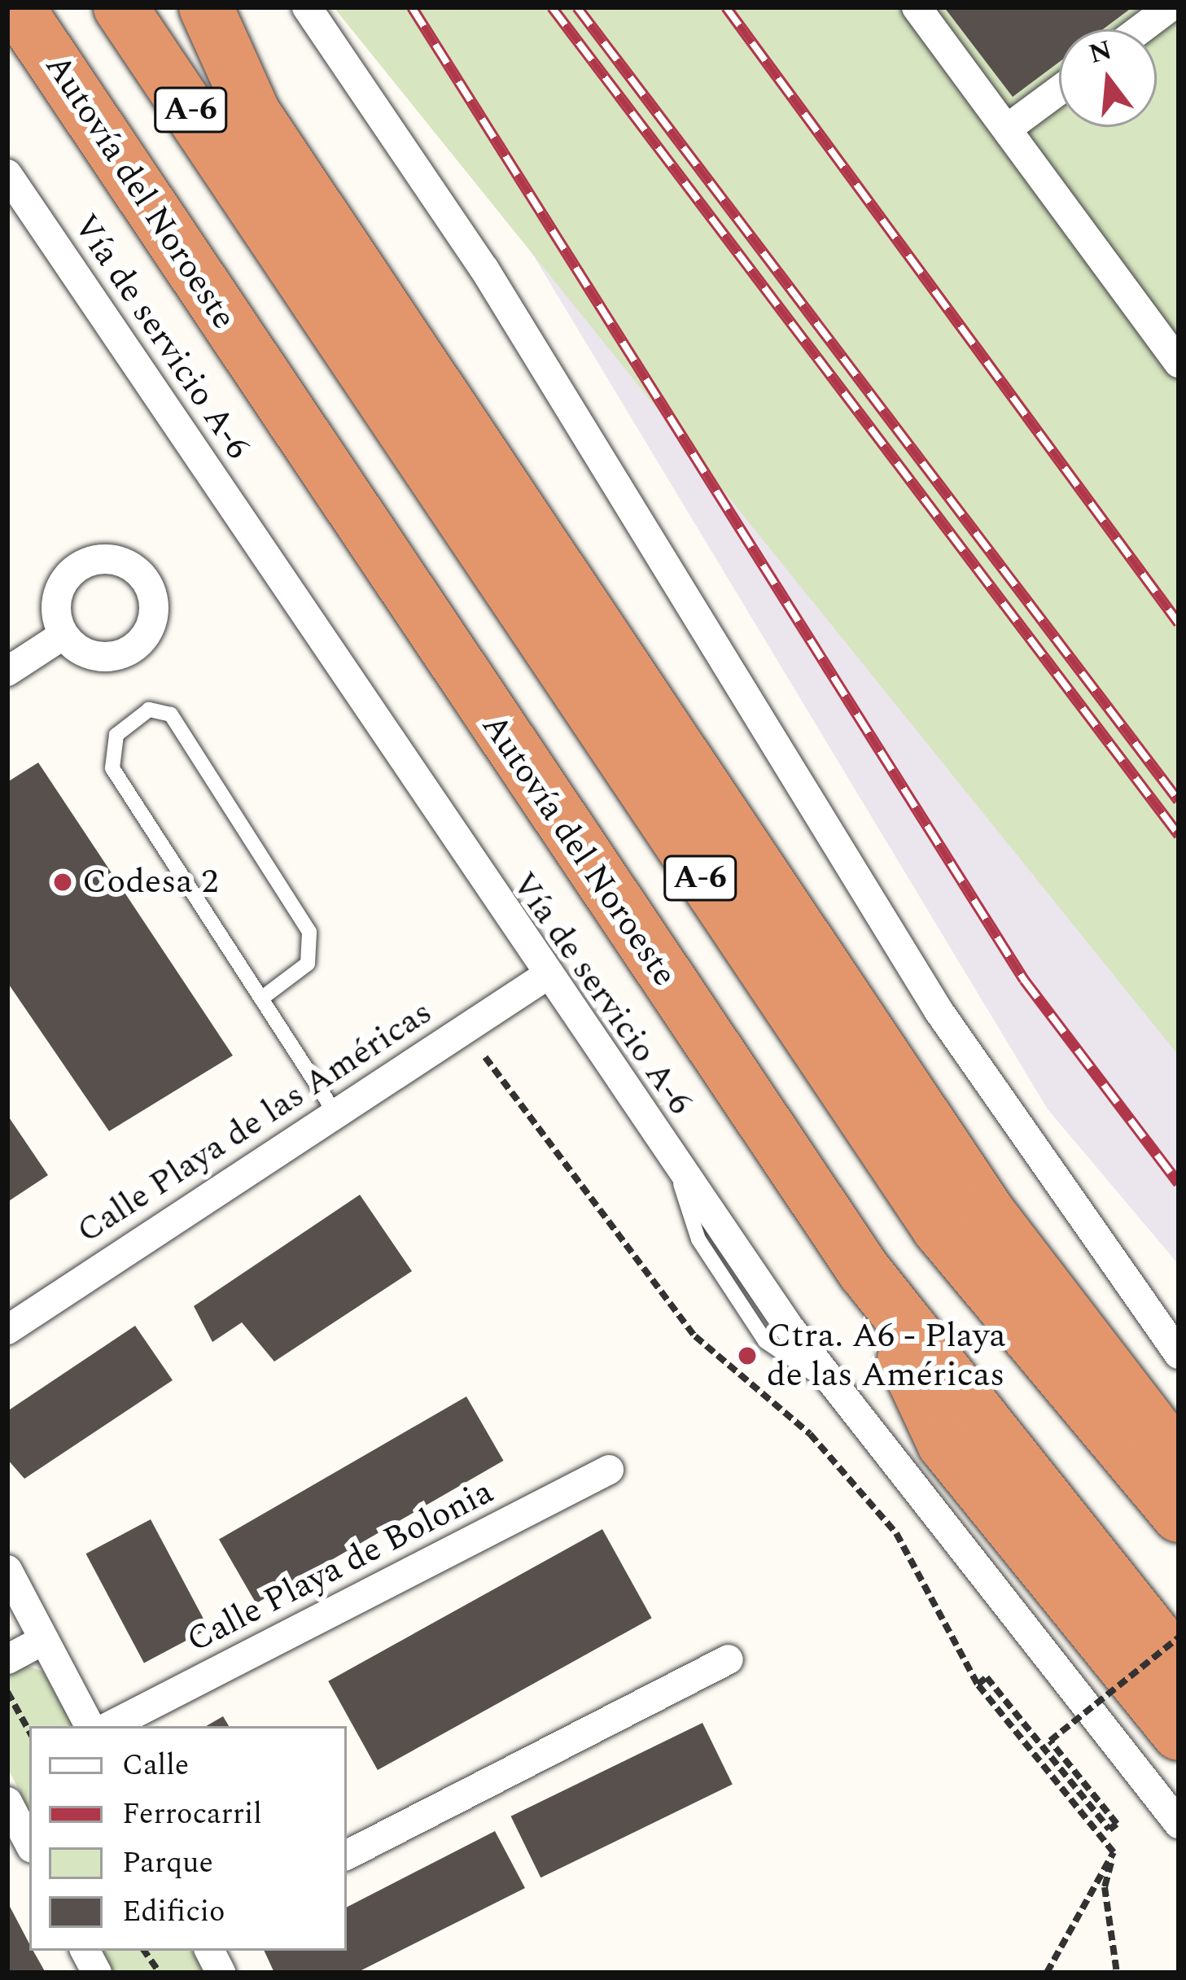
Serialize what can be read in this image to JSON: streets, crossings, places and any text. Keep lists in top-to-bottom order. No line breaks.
{"streets":{"highway":["A-6","Autovía del Noroeste"],"street":["Vía de servicio A-6","Calle Playa de las Américas","Calle Playa de Bolonia"]},"crossings":[["Vía de servicio A-6","Calle Playa de las Américas"]],"places":["Codesa 2","Ctra. A6 - Playa de las Américas"],"legend":["Calle","Ferrocarril","Parque","Edificio"],"north":"top"}
